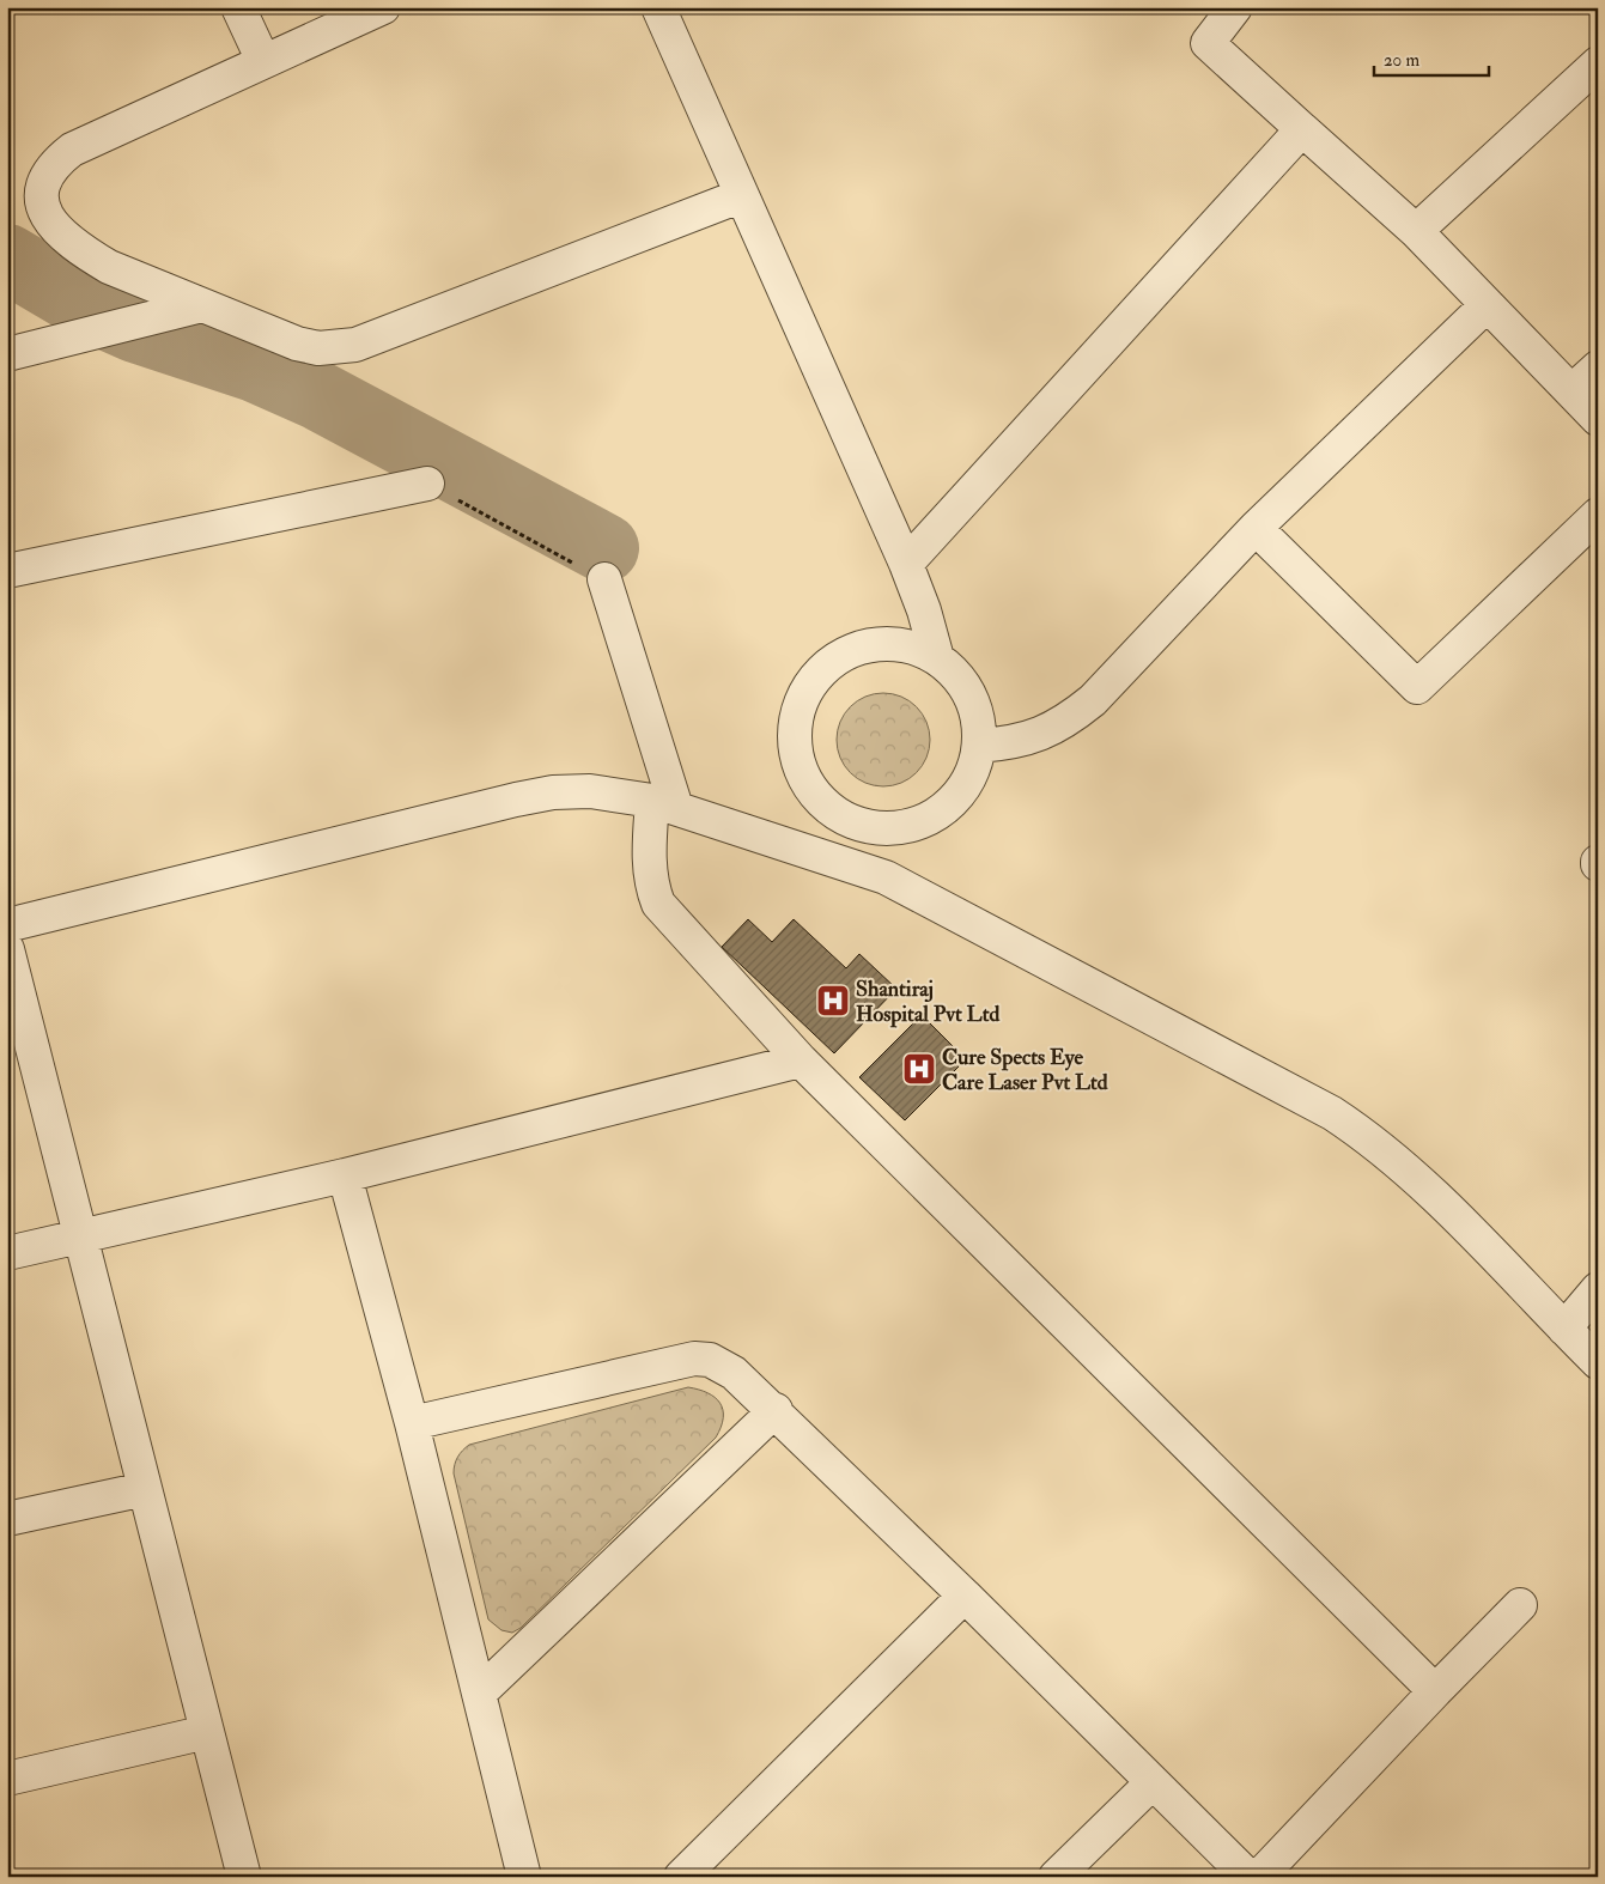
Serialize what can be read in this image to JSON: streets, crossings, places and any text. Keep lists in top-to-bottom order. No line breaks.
{"places":{"hospital":["Shantiraj Hospital Pvt Ltd","Cure Spects Eye Care Laser Pvt Ltd"]},"scale_bar":"20 m"}
